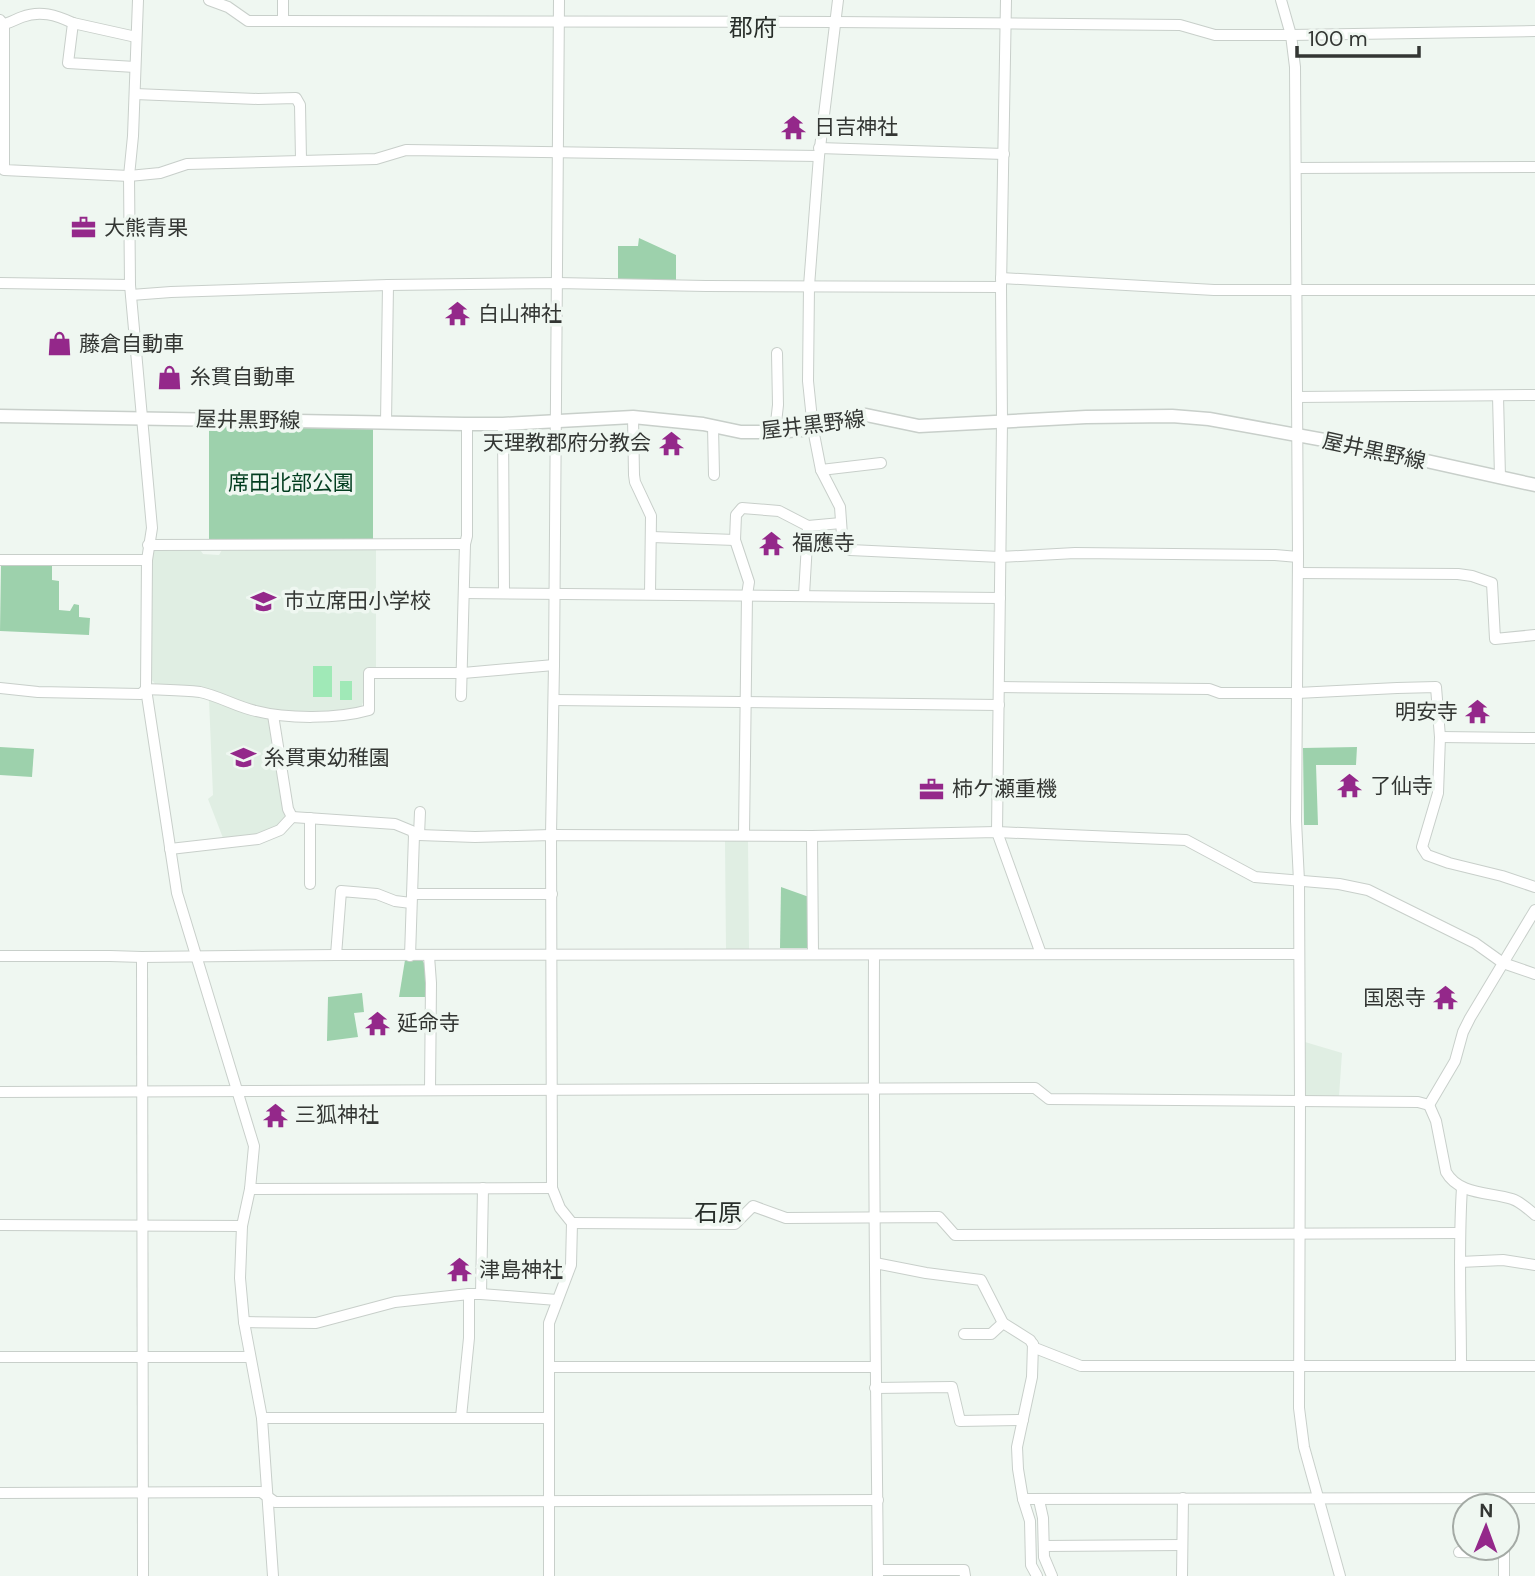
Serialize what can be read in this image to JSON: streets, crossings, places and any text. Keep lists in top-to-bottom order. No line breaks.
{"streets":{"main road":["屋井黒野線"]},"districts":["郡府","石原"],"parks":["席田北部公園"],"places":{"temple":["日吉神社","白山神社","天理教郡府分教会","福應寺","明安寺","了仙寺","国恩寺","延命寺","三狐神社","津島神社"],"office":["大熊青果","柿ケ瀬重機"],"shop":["藤倉自動車","糸貫自動車"],"school or university":["市立席田小学校","糸貫東幼稚園"]},"scale_bar":"100 m","north":"top"}
